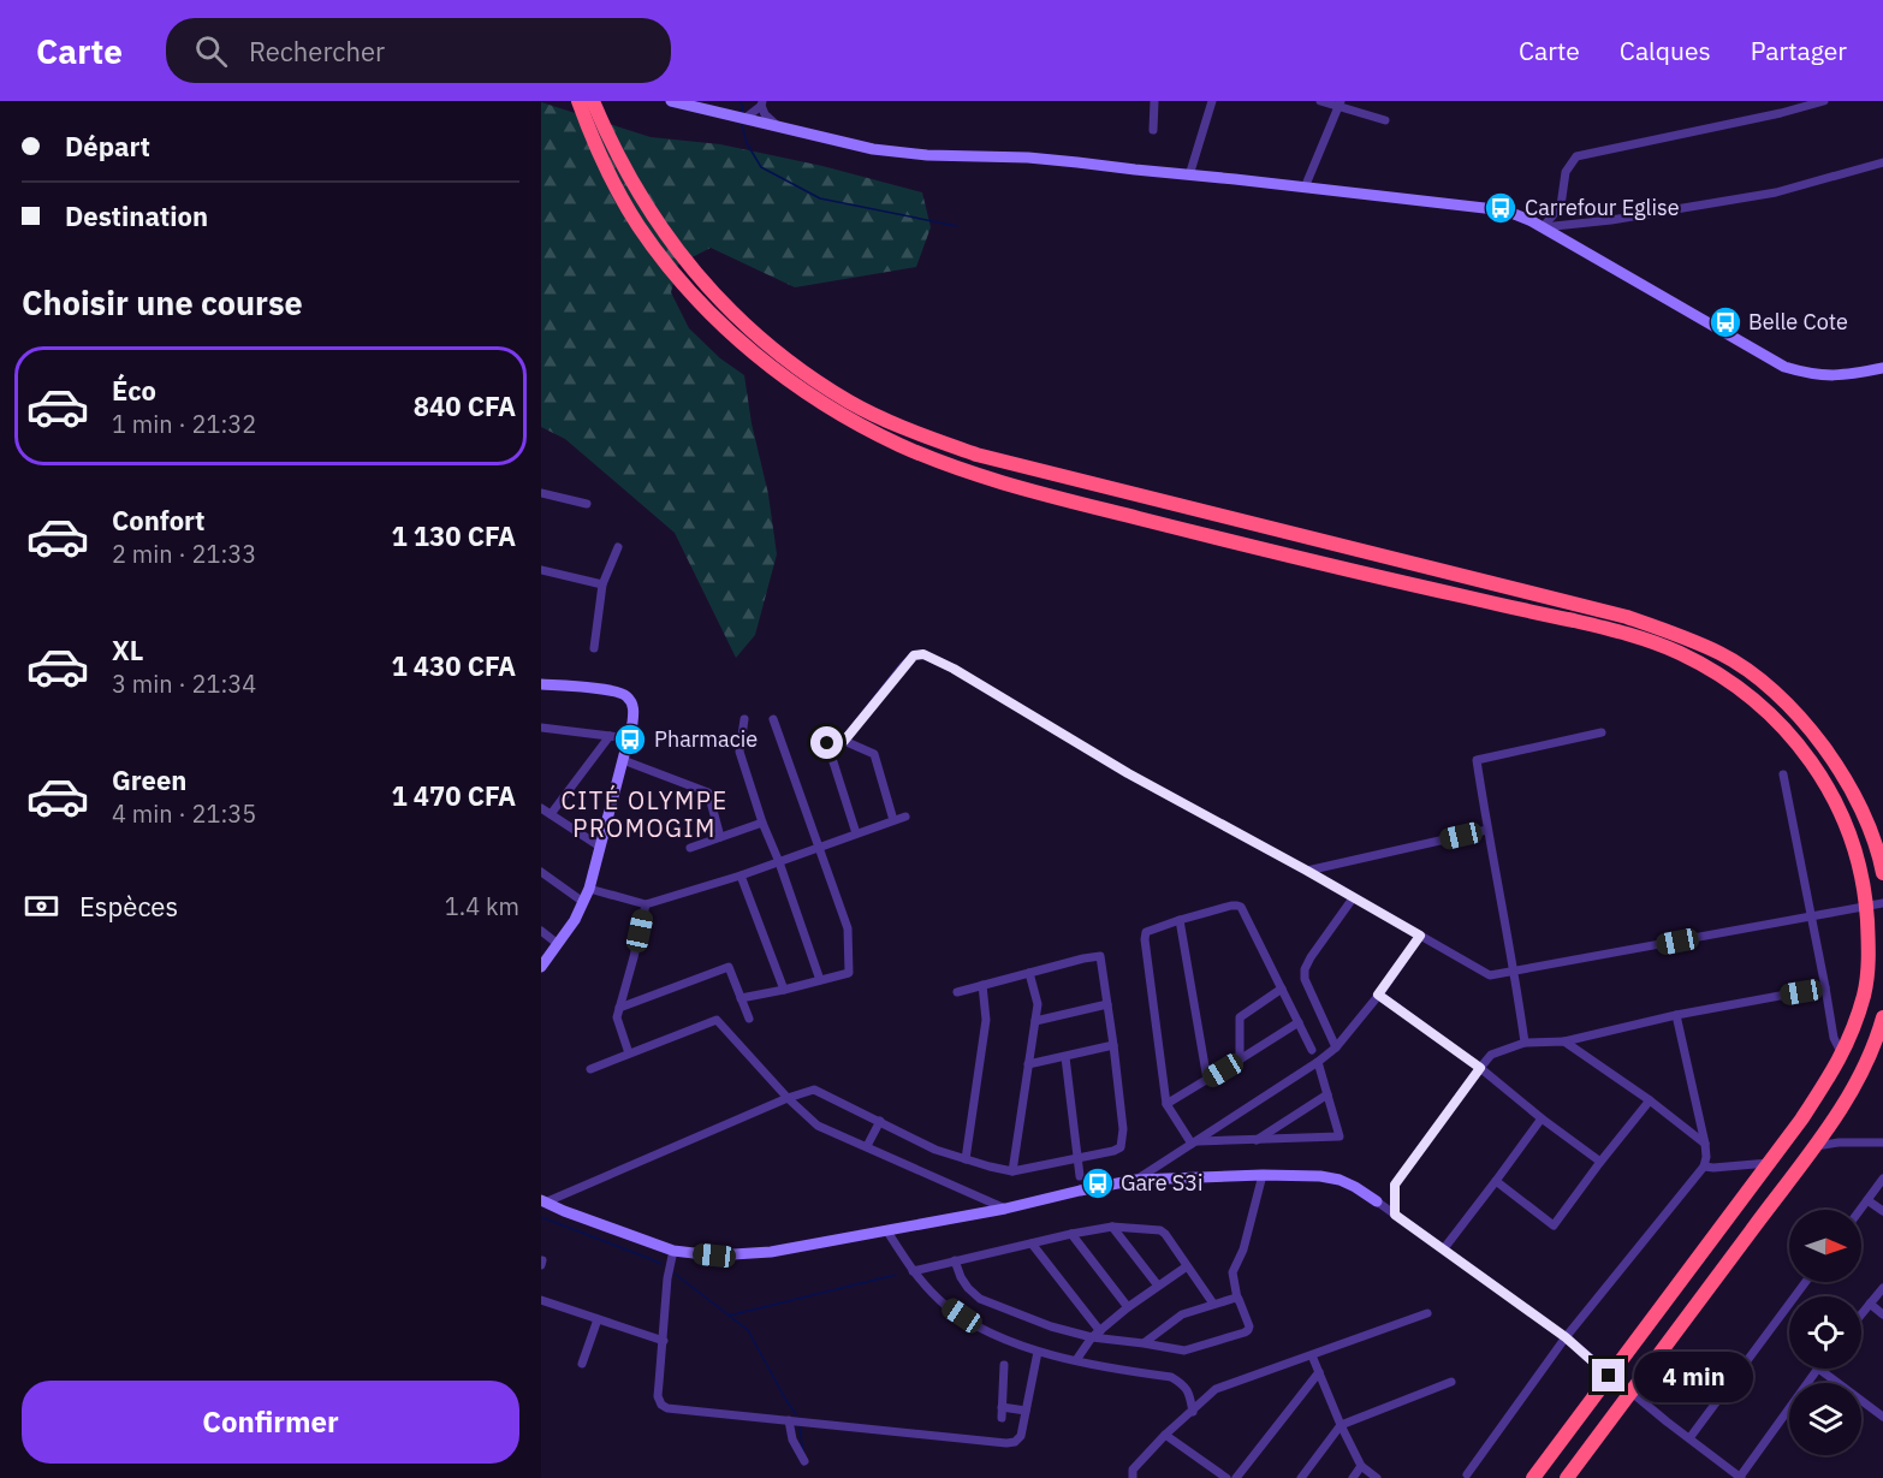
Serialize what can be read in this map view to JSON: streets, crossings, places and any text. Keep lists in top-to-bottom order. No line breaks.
{"districts":["CITÉ OLYMPE PROMOGIM"],"places":{"bus stop":["Carrefour Eglise","Belle Cote","Pharmacie","Gare S3i"]},"north":"right","page":{"header":"Carte","search":"Rechercher","nav":["Carte","Calques","Partager"],"banner":["Départ","Destination"],"heading":"Choisir une course","list":[{"name":"Éco","note":"1 min · 21:32","value":"840 CFA"},{"name":"Confort","note":"2 min · 21:33","value":"1 130 CFA"},{"name":"XL","note":"3 min · 21:34","value":"1 430 CFA"},{"name":"Green","note":"4 min · 21:35","value":"1 470 CFA"}],"pay":["Espèces","1.4 km"],"bubble":"4 min","buttons":"Confirmer"}}
